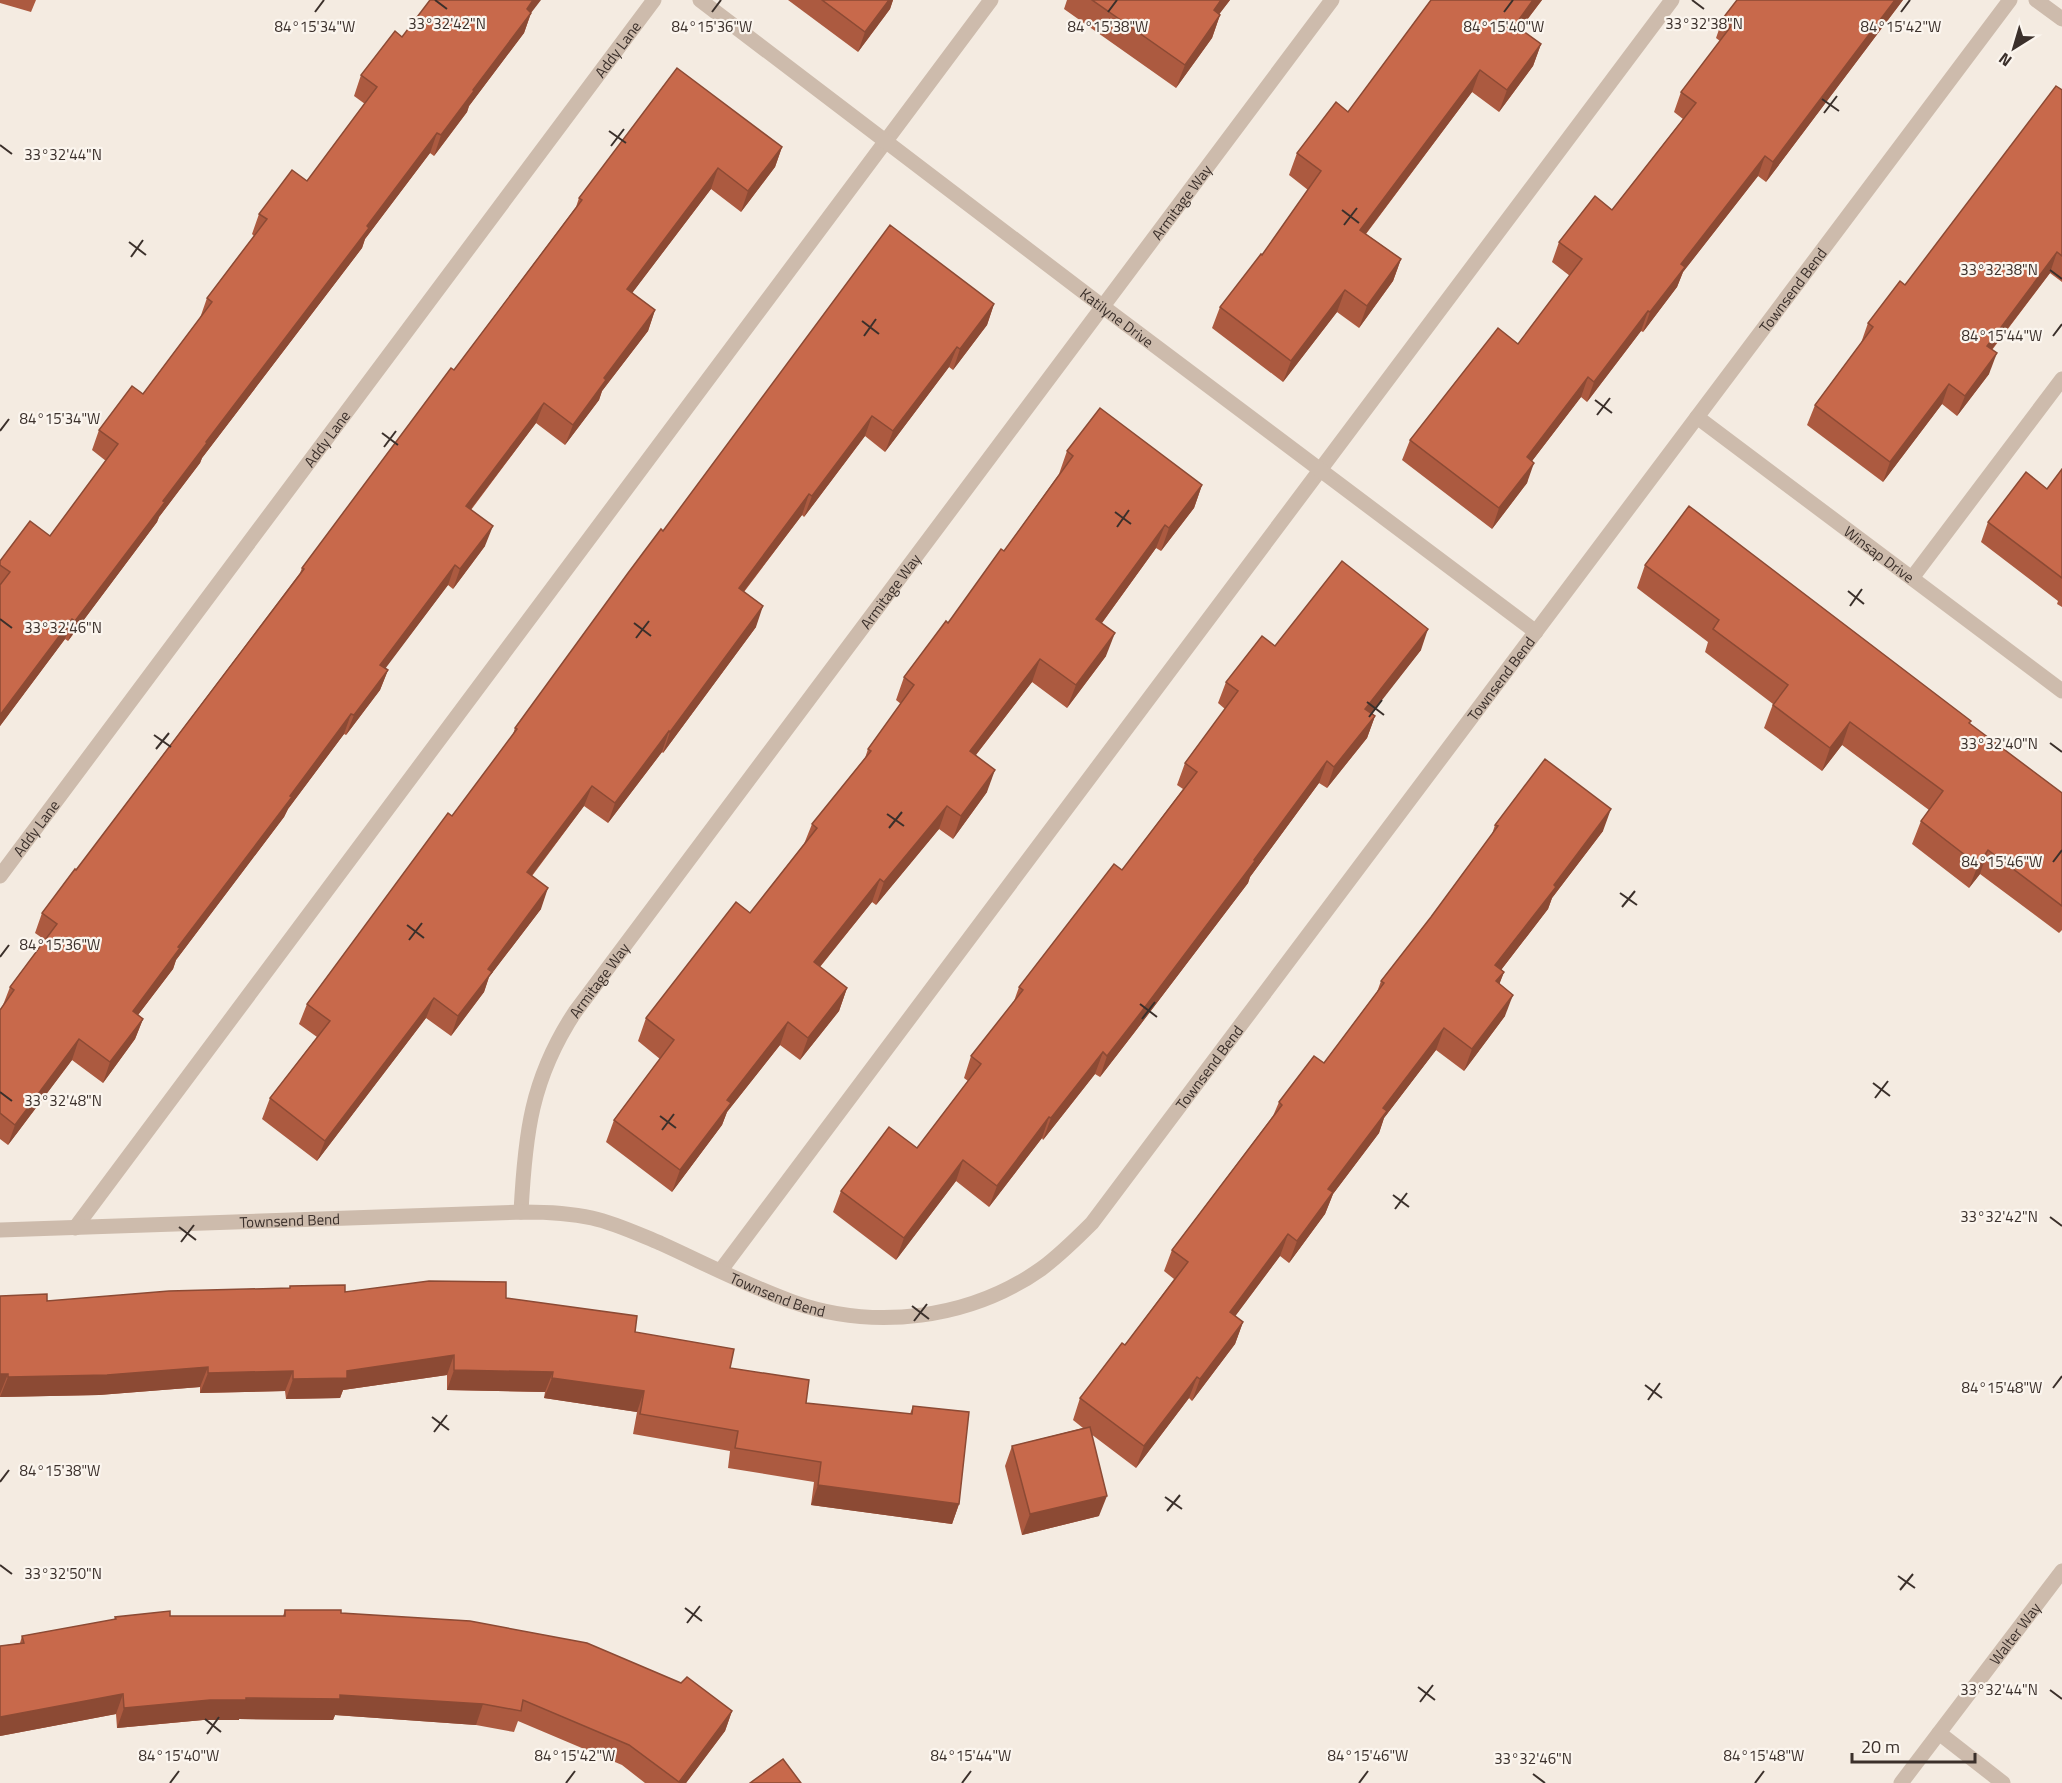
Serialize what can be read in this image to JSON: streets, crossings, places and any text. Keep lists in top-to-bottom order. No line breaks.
{"streets":{"street":["Addy Lane","Armitage Way","Townsend Bend","Katilyne Drive","Winsap Drive","Walter Way"]},"crossings":[["Armitage Way","Townsend Bend"],["Armitage Way","Katilyne Drive"],["Townsend Bend","Katilyne Drive"],["Townsend Bend","Winsap Drive"]],"scale_bar":"20 m","north":"bottom left","coordinates":["33°32'42\"N","33°32'38\"N","84°15'34\"W","84°15'36\"W","84°15'38\"W","84°15'40\"W","84°15'42\"W","33°32'44\"N","84°15'44\"W","33°32'46\"N","33°32'40\"N","84°15'46\"W","33°32'48\"N","84°15'48\"W","33°32'50\"N"]}
